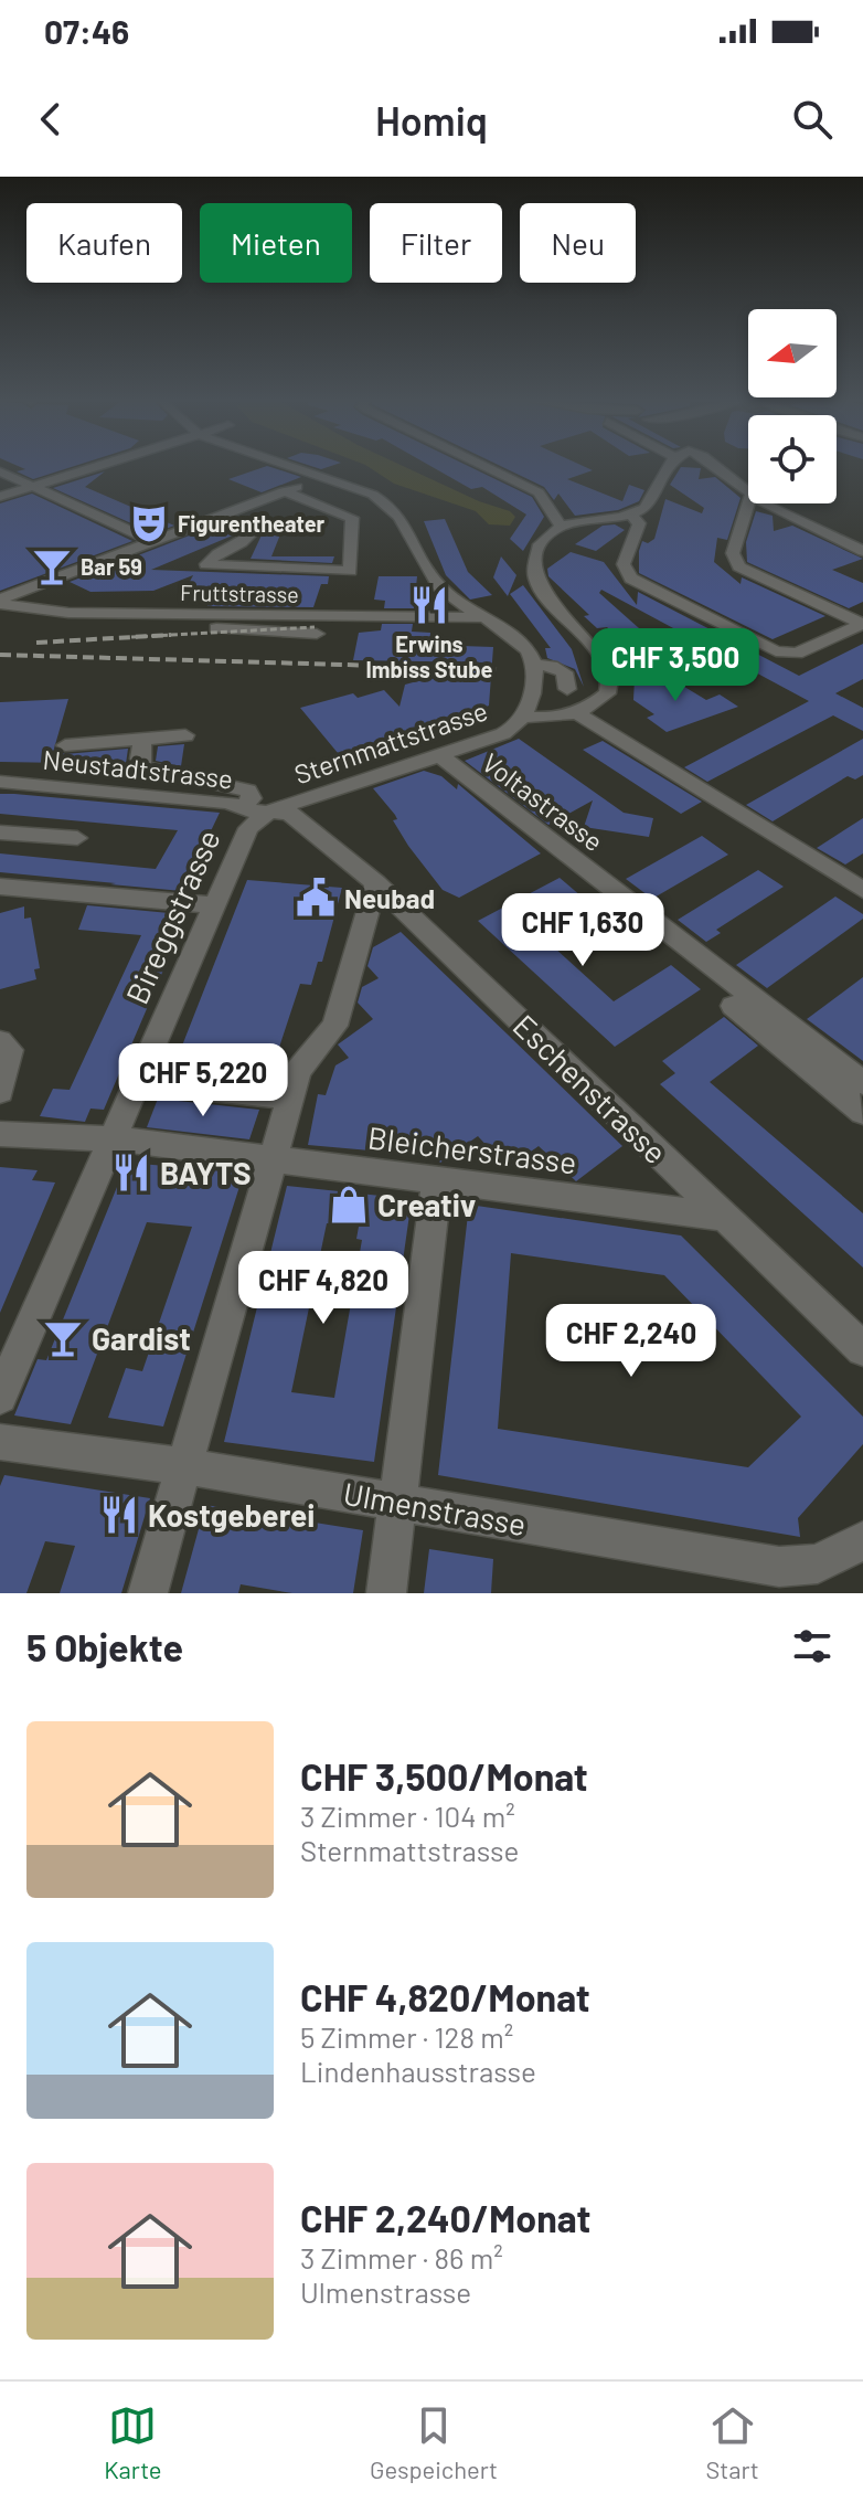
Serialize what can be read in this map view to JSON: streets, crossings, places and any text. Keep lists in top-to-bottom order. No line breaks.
{"streets":{"street":["Fruttstrasse","Sternmattstrasse","Neustadtstrasse","Voltastrasse","Bireggstrasse","Eschenstrasse","Bleicherstrasse","Ulmenstrasse"]},"crossings":[["Sternmattstrasse","Neustadtstrasse"],["Sternmattstrasse","Voltastrasse"],["Sternmattstrasse","Bireggstrasse"],["Sternmattstrasse","Eschenstrasse"],["Neustadtstrasse","Bireggstrasse"],["Neustadtstrasse","Eschenstrasse"],["Bireggstrasse","Eschenstrasse"],["Bireggstrasse","Bleicherstrasse"],["Eschenstrasse","Bleicherstrasse"]],"places":{"theatre":["Figurentheater"],"bar":["Bar 59","Gardist"],"restaurant":["Erwins Imbiss Stube","BAYTS","Kostgeberei"],"public building":["Neubad"],"shop":["Creativ"]},"north":"left","page":{"status":"07:46","header":"Homiq","chip":["Kaufen","Mieten","Filter","Neu"],"price":["CHF 3,500","CHF 1,630","CHF 5,220","CHF 4,820","CHF 2,240"],"heading":"5 Objekte","list":[{"name":"CHF 3,500/Monat","note":"3 Zimmer · 104 m² · Sternmattstrasse"},{"name":"CHF 4,820/Monat","note":"5 Zimmer · 128 m² · Lindenhausstrasse"},{"name":"CHF 2,240/Monat","note":"3 Zimmer · 86 m² · Ulmenstrasse"}],"tabs":["Karte","Gespeichert","Start"]}}
